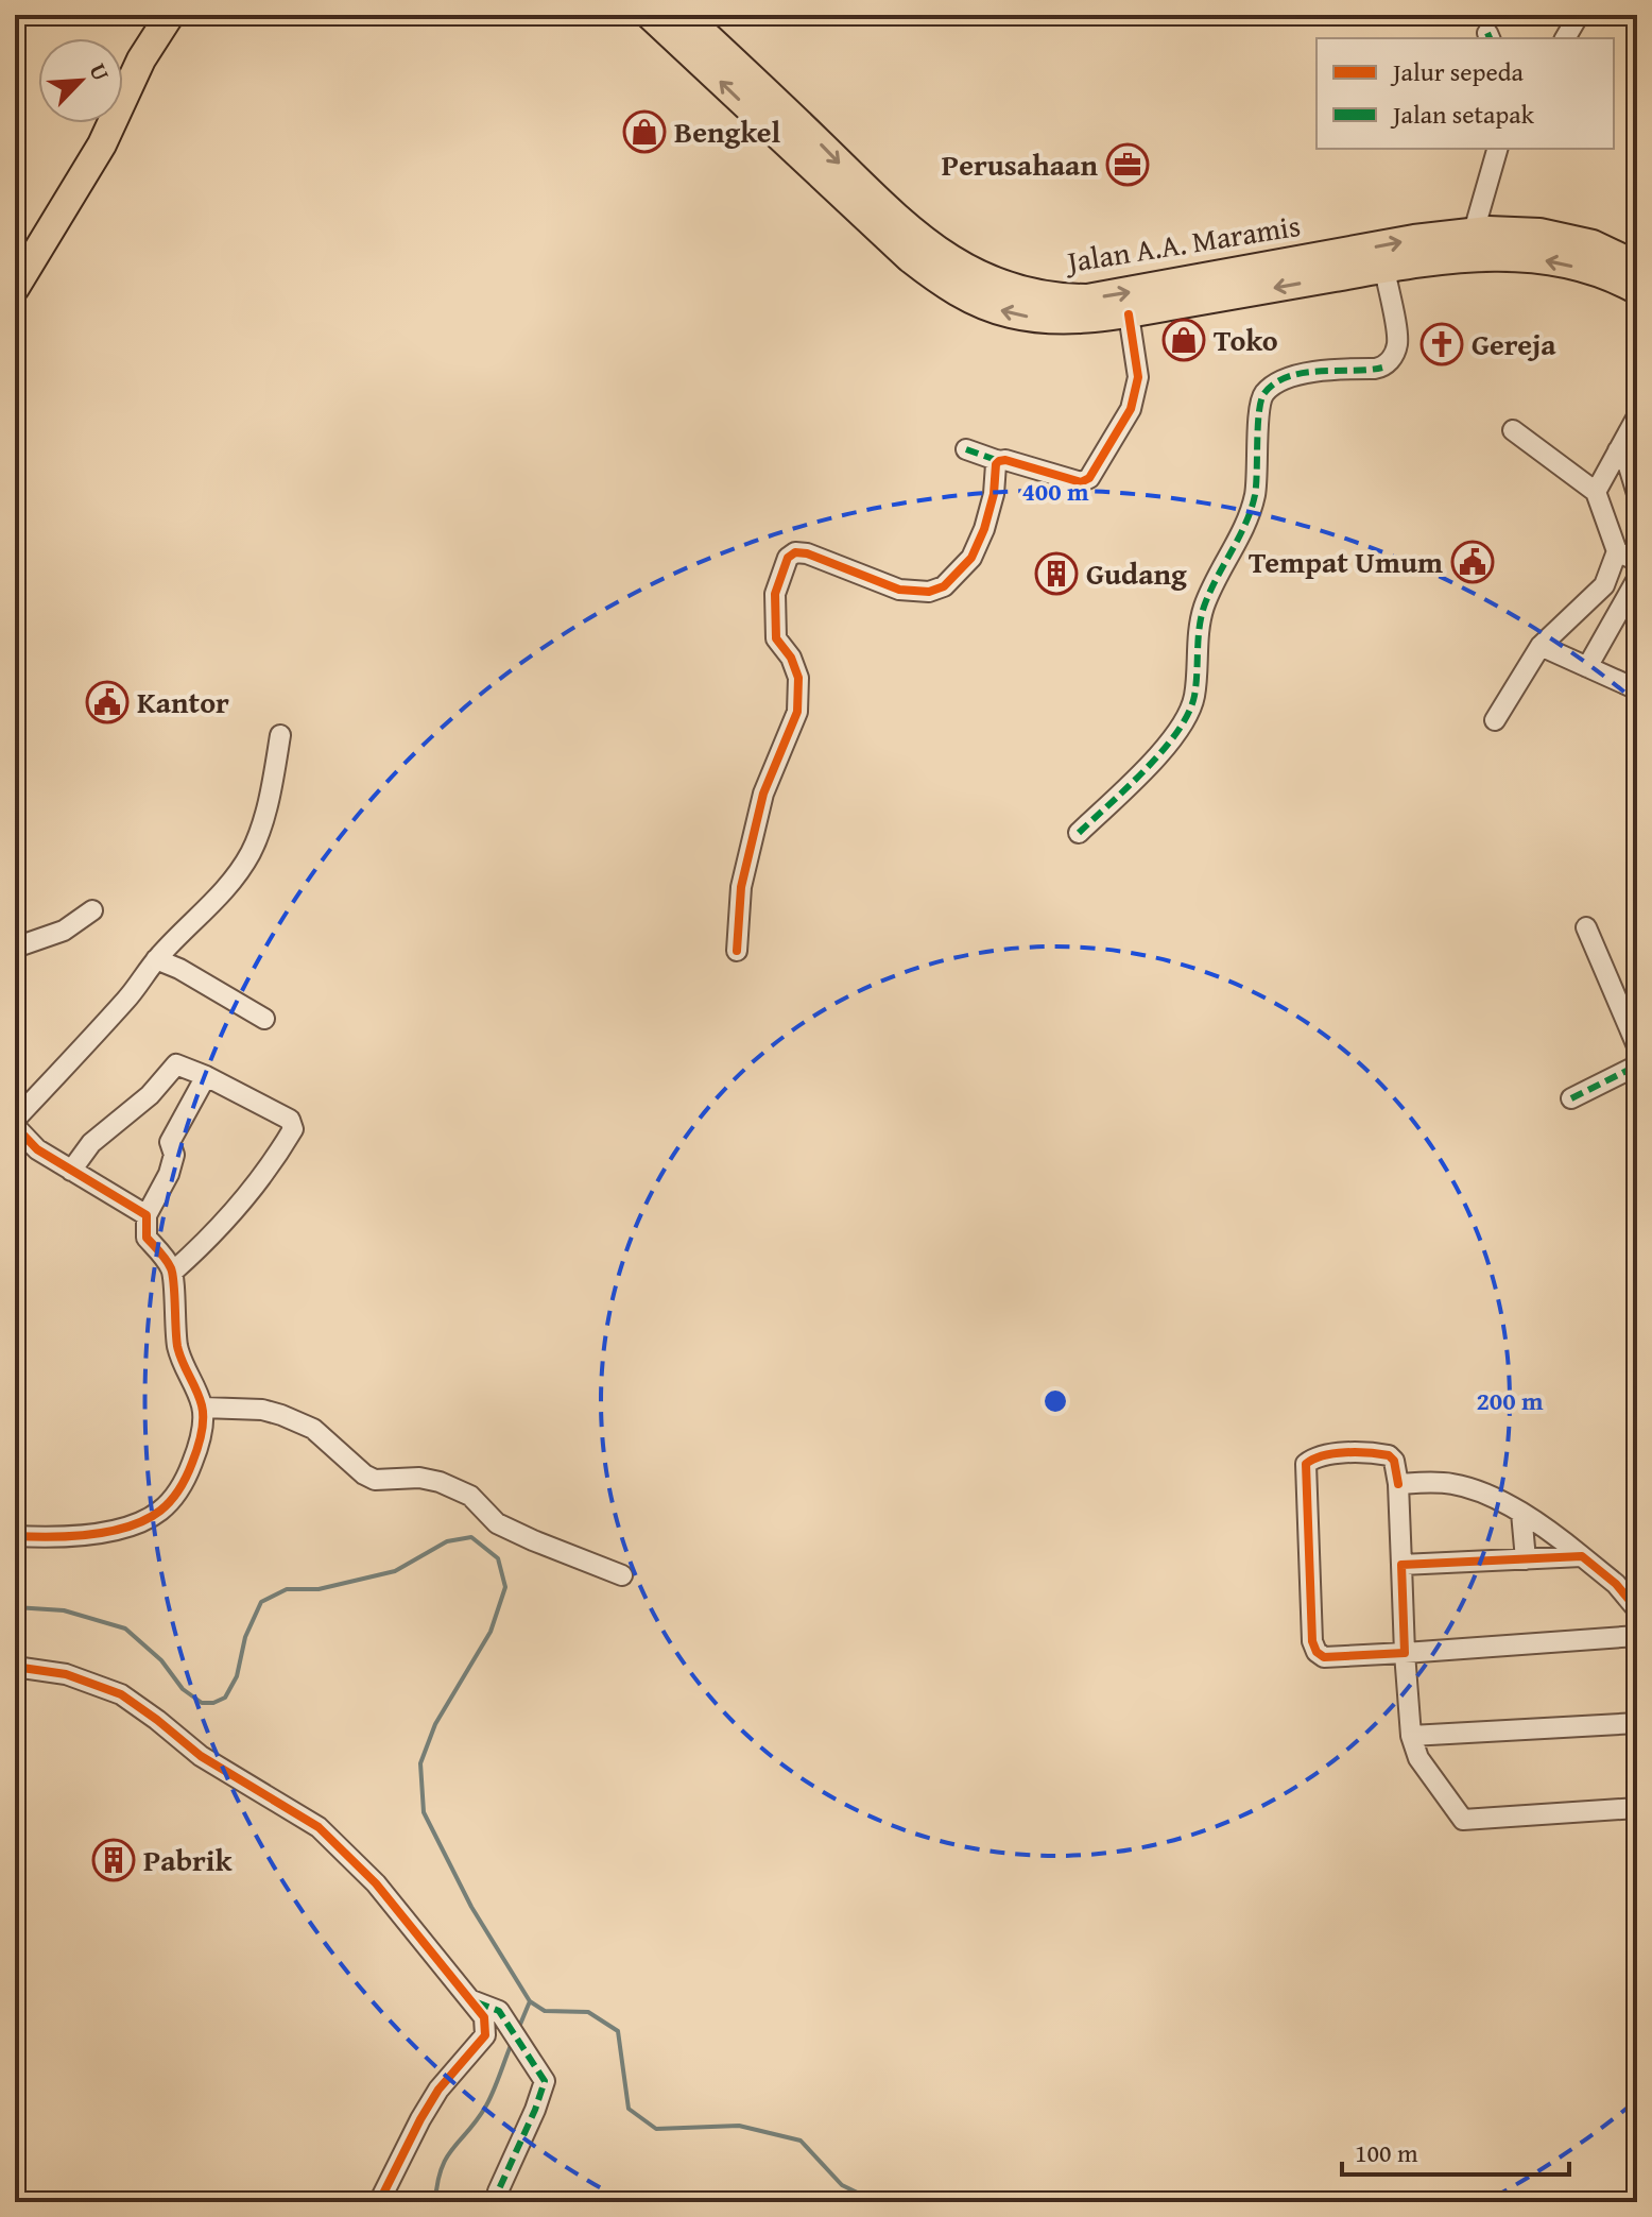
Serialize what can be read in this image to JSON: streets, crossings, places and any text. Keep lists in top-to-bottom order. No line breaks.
{"streets":{"highway":["Jalan A.A. Maramis"]},"places":{"shop":["Bengkel","Toko"],"office":["Perusahaan"],"church":["Gereja"],"public building":["Tempat Umum","Kantor"],"building":["Gudang","Pabrik"]},"legend":["Jalur sepeda","Jalan setapak"],"scale_bar":"100 m","north":"top right","rings":["400 m","200 m"]}
